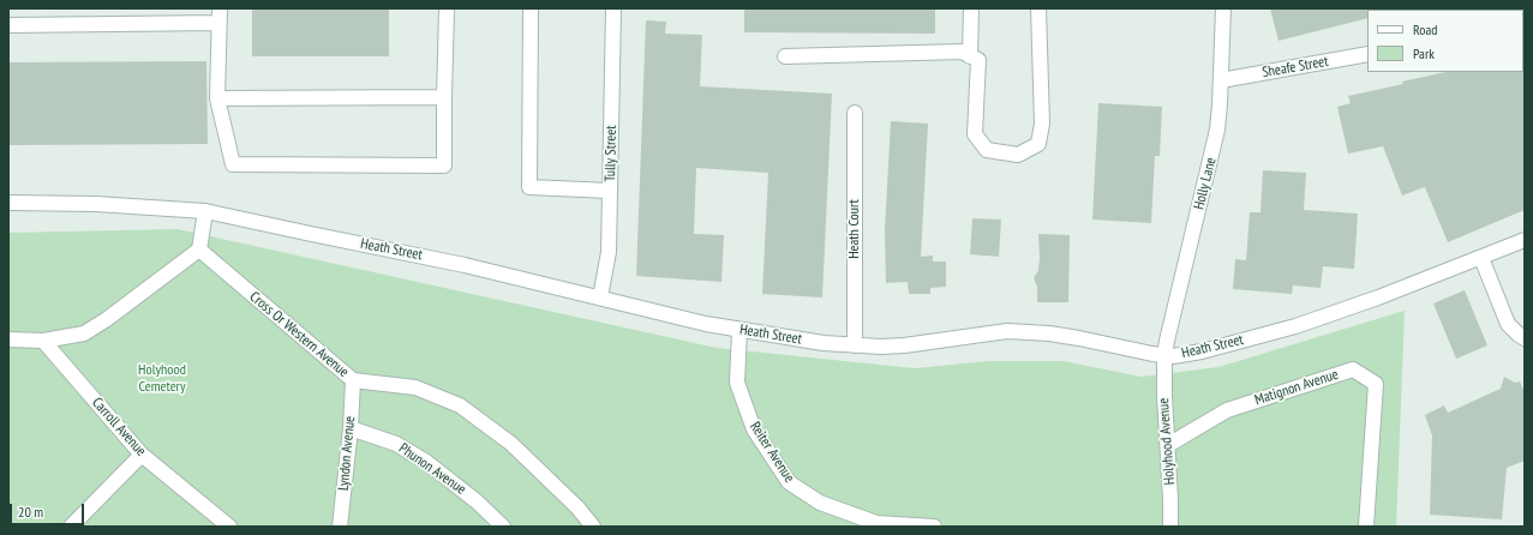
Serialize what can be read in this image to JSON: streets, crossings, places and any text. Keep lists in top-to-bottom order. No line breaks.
{"streets":{"street":["Sheafe Street","Tully Street","Holly Lane","Heath Court","Heath Street","Cross Or Western Avenue","Matignon Avenue","Carroll Avenue","Holyhood Avenue","Reiter Avenue","Lyndon Avenue","Phunon Avenue"]},"crossings":[["Sheafe Street","Holly Lane"],["Tully Street","Heath Street"],["Holly Lane","Heath Street"],["Holly Lane","Holyhood Avenue"],["Heath Court","Heath Street"],["Heath Street","Holyhood Avenue"],["Heath Street","Reiter Avenue"],["Cross Or Western Avenue","Lyndon Avenue"],["Matignon Avenue","Holyhood Avenue"],["Lyndon Avenue","Phunon Avenue"]],"parks":["Holyhood Cemetery"],"legend":["Road","Park"],"scale_bar":"20 m"}
